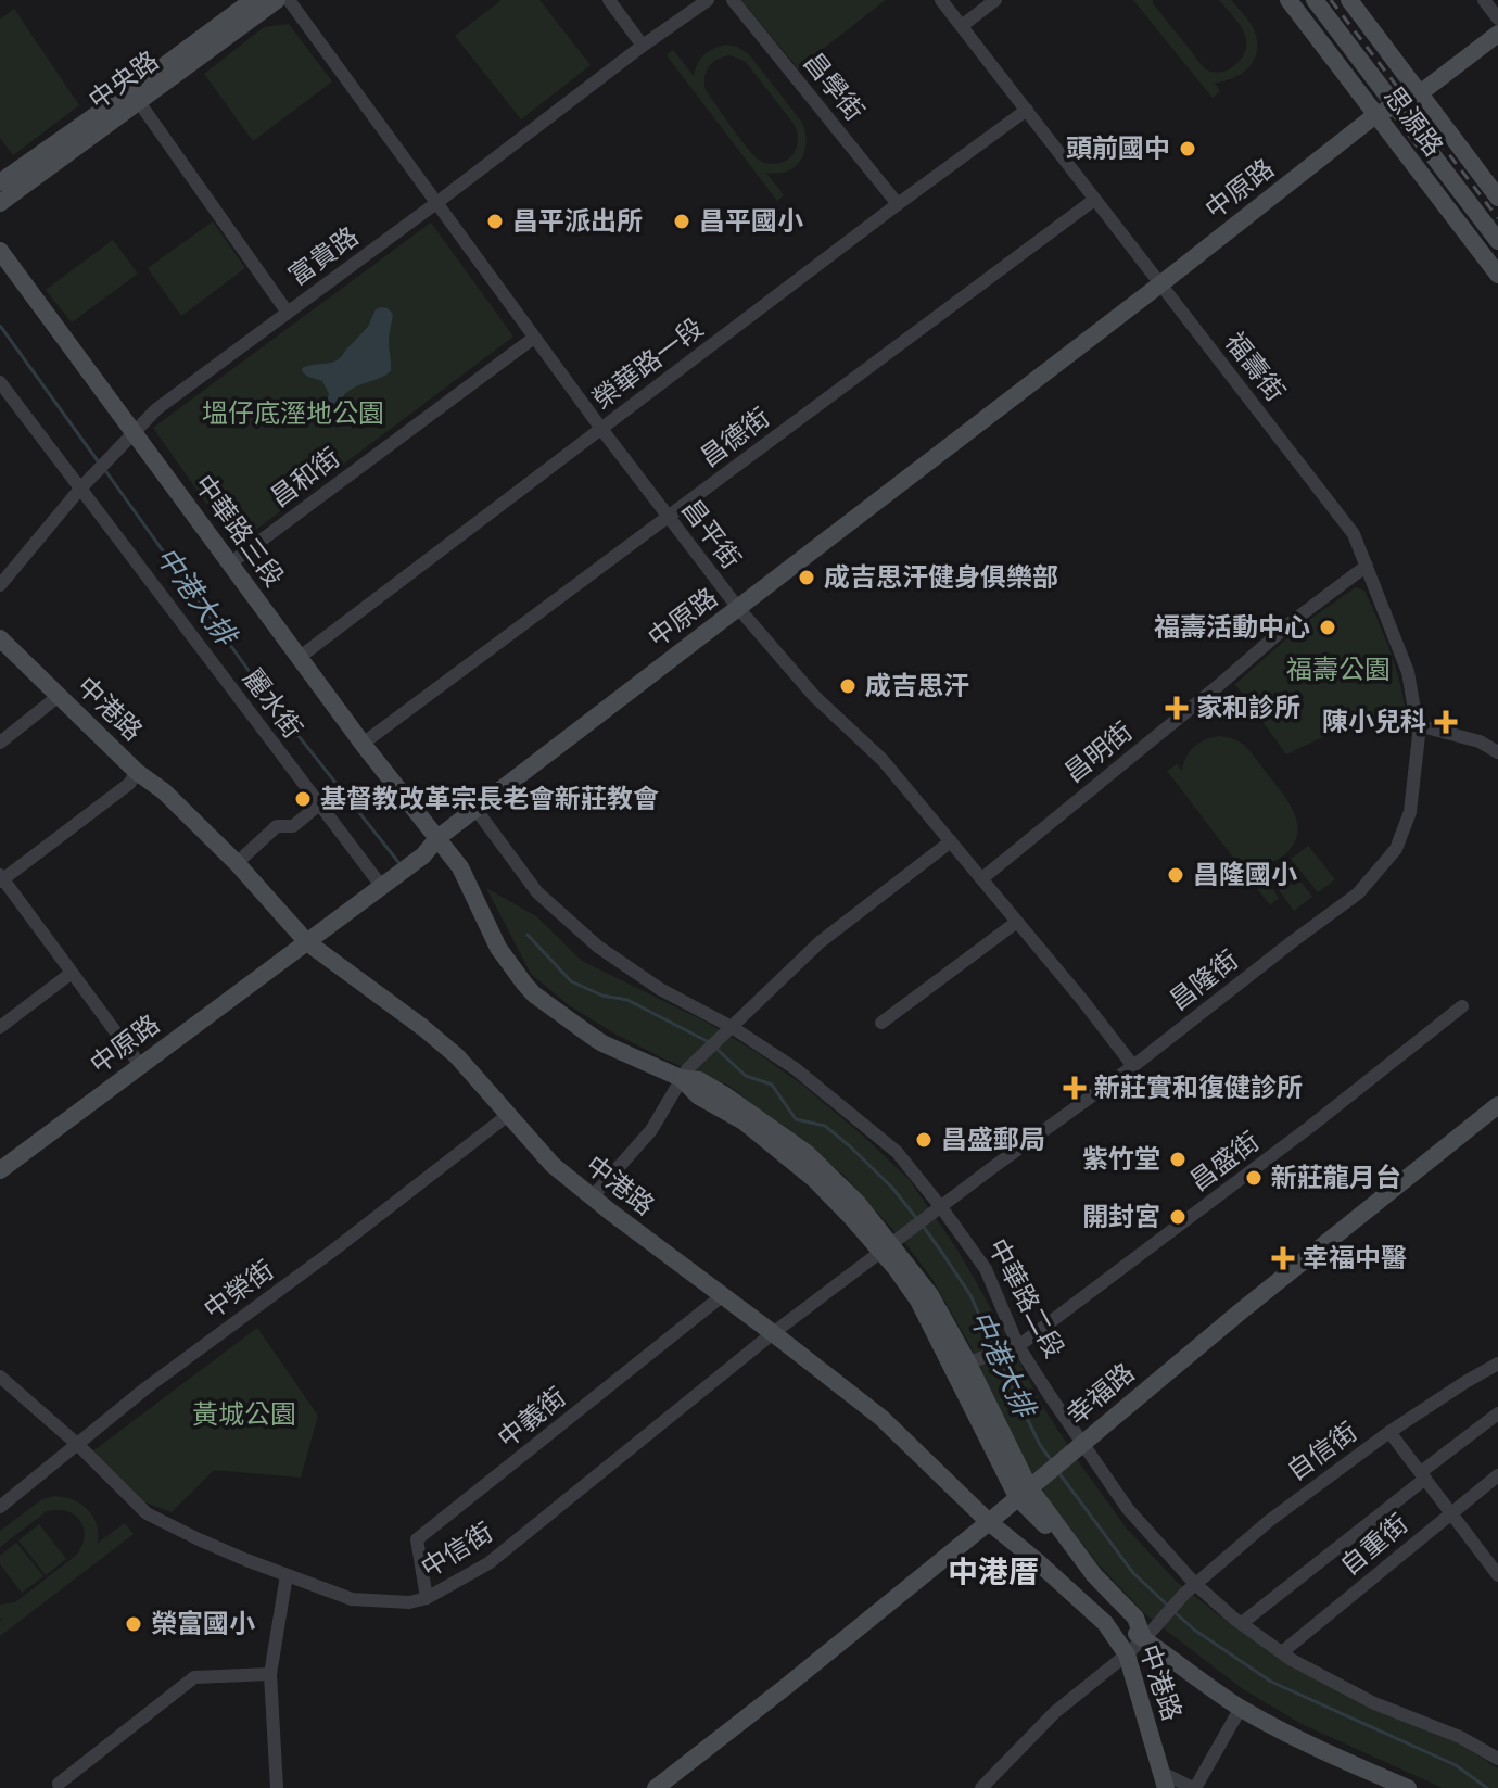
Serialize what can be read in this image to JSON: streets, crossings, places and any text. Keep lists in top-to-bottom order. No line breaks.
{"streets":{"street":["中央路","昌學街","思源路","中原路","富貴路","榮華路一段","福壽街","昌德街","昌和街","中華路三段","昌平街","麗水街","中港路","昌明街","昌隆街","昌盛街","中榮街","中華路二段","幸福路","中義街","自信街","自重街","中信街"]},"crossings":[["昌學街","榮華路一段"],["思源路","中原路"],["中原路","福壽街"],["中原路","中華路三段"],["中原路","昌平街"],["中原路","麗水街"],["中原路","中港路"],["中原路","中華路二段"],["富貴路","中華路三段"],["富貴路","昌平街"],["富貴路","麗水街"],["榮華路一段","福壽街"],["榮華路一段","中華路三段"],["榮華路一段","昌平街"],["福壽街","昌德街"],["福壽街","昌明街"],["福壽街","昌隆街"],["昌德街","中華路三段"],["昌德街","昌平街"],["昌和街","中華路三段"],["昌和街","昌平街"],["昌平街","昌明街"],["昌平街","昌隆街"],["中港路","中榮街"],["中港路","幸福路"],["中港路","中義街"],["中港路","自信街"],["中港路","中信街"],["昌隆街","中華路二段"],["昌隆街","中信街"],["昌盛街","中華路二段"],["中榮街","中信街"],["中華路二段","幸福路"],["中華路二段","自信街"],["中華路二段","自重街"],["中義街","中信街"]],"districts":["中港厝"],"water":["中港大排"],"parks":["塭仔底溼地公園","福壽公園","黃城公園"],"places":{"other":["頭前國中","昌平派出所","昌平國小","成吉思汗健身俱樂部","福壽活動中心","成吉思汗","基督教改革宗長老會新莊教會","昌隆國小","昌盛郵局","紫竹堂","新莊龍月台","開封宮","榮富國小"],"health":["家和診所","陳小兒科","新莊實和復健診所","幸福中醫"]}}
